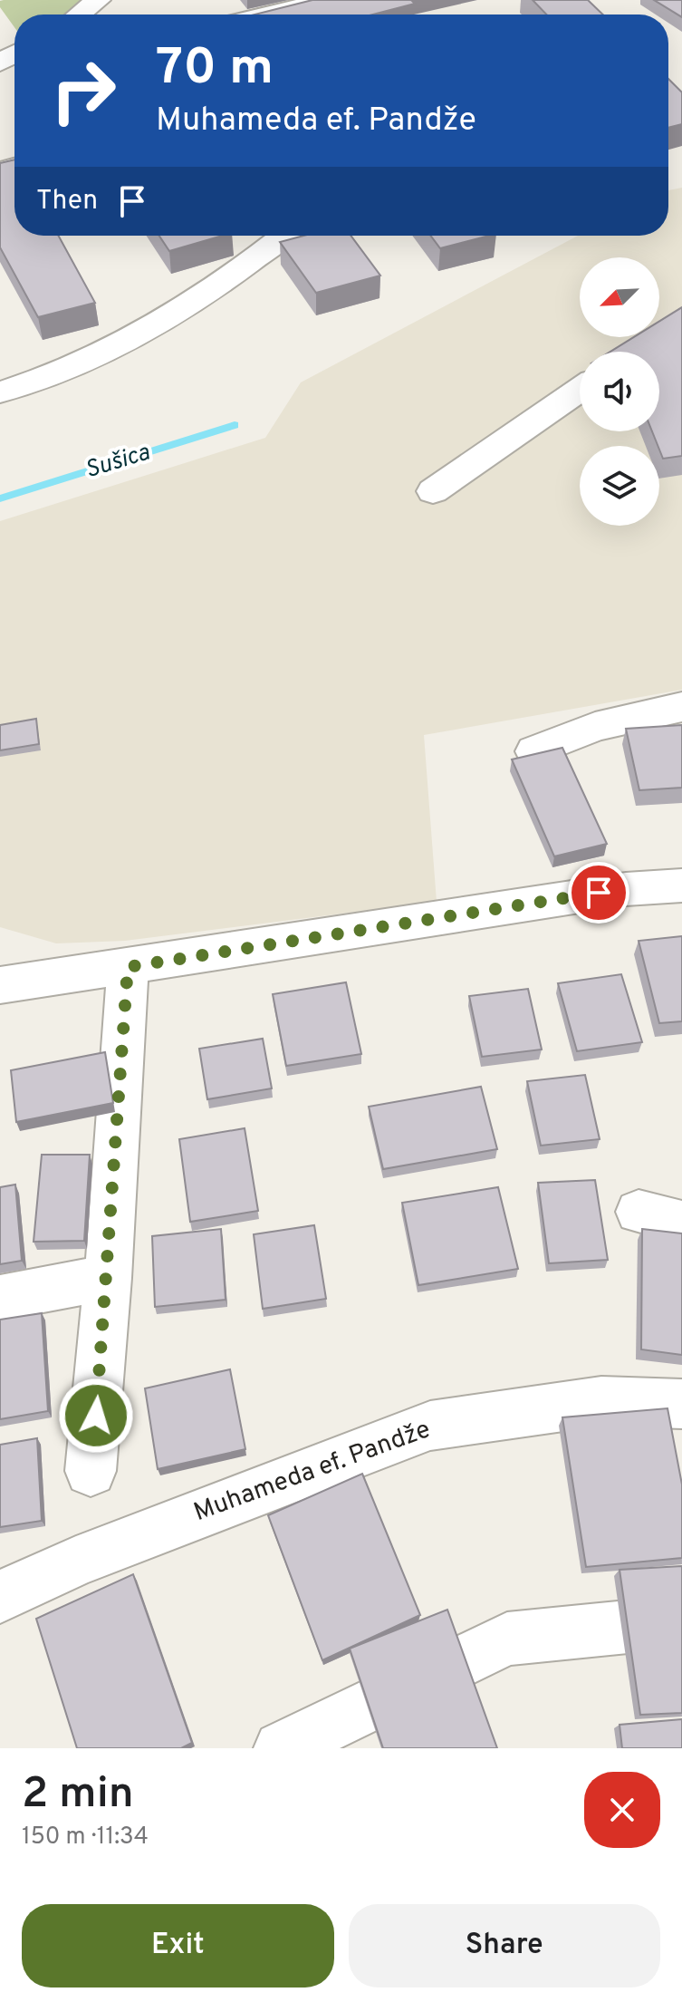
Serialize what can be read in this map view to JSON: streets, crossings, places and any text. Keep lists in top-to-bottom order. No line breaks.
{"streets":{"street":["Muhameda ef. Pandže"]},"water":["Sušica"],"north":"bottom left","page":{"turn":["70 m","Muhameda ef. Pandže"],"then":"Then","heading":["2 min","150 m · 11:34"],"buttons":["Exit","Share"]}}
